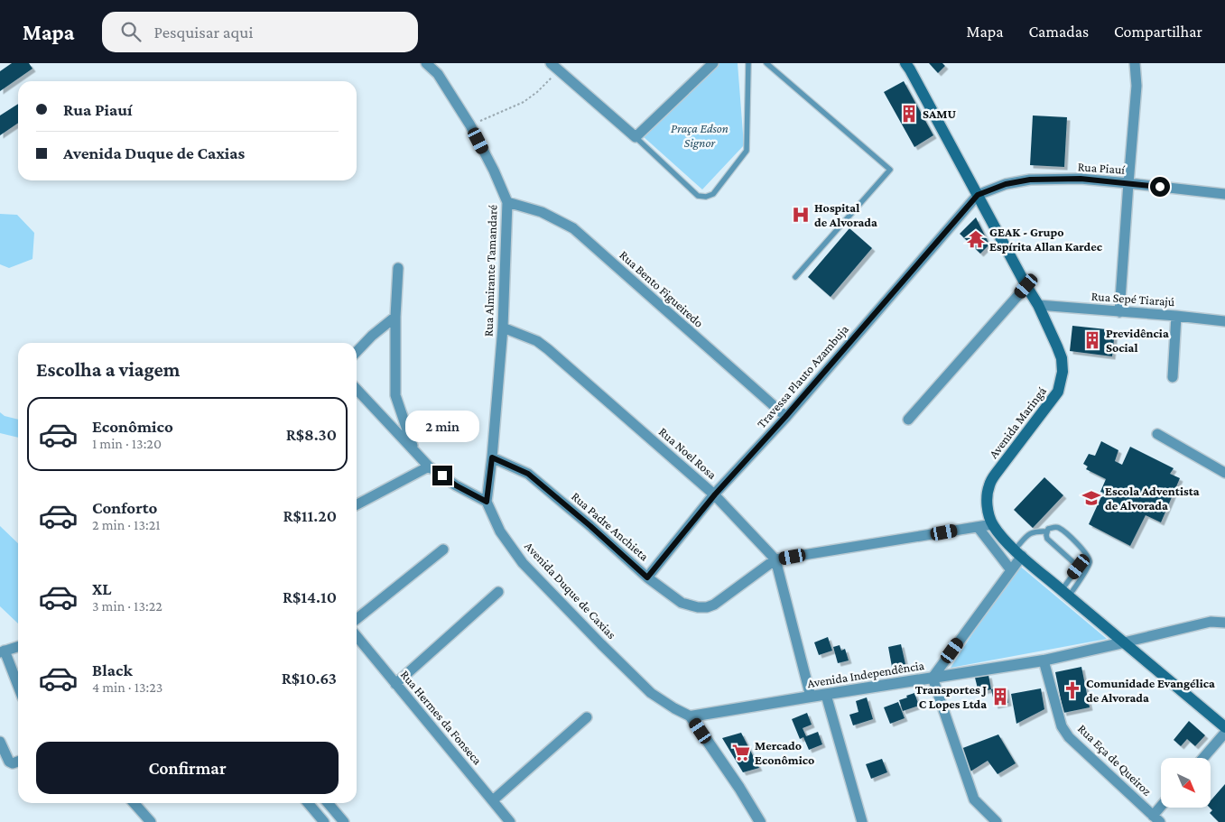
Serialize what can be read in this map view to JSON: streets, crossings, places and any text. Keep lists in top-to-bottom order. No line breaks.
{"streets":{"main road":["Avenida Maringá"],"street":["Rua Piauí","Rua Almirante Tamandaré","Rua Bento Figueiredo","Rua Sepé Tiarajú","Travessa Plauto Azambuja","Rua Noel Rosa","Rua Padre Anchieta","Avenida Duque de Caxias","Avenida Independência","Rua Hermes da Fonseca","Rua Eça de Queiroz"]},"crossings":[["Rua Piauí","Travessa Plauto Azambuja"],["Rua Piauí","Avenida Maringá"],["Rua Almirante Tamandaré","Rua Bento Figueiredo"],["Rua Almirante Tamandaré","Rua Noel Rosa"],["Rua Almirante Tamandaré","Rua Padre Anchieta"],["Rua Almirante Tamandaré","Avenida Duque de Caxias"],["Rua Bento Figueiredo","Travessa Plauto Azambuja"],["Rua Sepé Tiarajú","Avenida Maringá"],["Travessa Plauto Azambuja","Avenida Maringá"],["Travessa Plauto Azambuja","Rua Noel Rosa"],["Travessa Plauto Azambuja","Rua Padre Anchieta"],["Avenida Maringá","Rua Padre Anchieta"],["Avenida Maringá","Avenida Independência"],["Rua Noel Rosa","Rua Padre Anchieta"],["Rua Noel Rosa","Avenida Independência"],["Avenida Duque de Caxias","Avenida Independência"],["Avenida Independência","Rua Eça de Queiroz"]],"parks":["Praça Edson Signor"],"places":{"building":["SAMU","Previdência Social","Transportes J C Lopes Ltda"],"hospital":["Hospital de Alvorada"],"temple":["GEAK - Grupo Espírita Allan Kardec"],"school or university":["Escola Adventista de Alvorada"],"church":["Comunidade Evangélica de Alvorada"],"supermarket":["Mercado Econômico"]},"north":"bottom right","page":{"header":"Mapa","search":"Pesquisar aqui","nav":["Mapa","Camadas","Compartilhar"],"banner":["Rua Piauí","Avenida Duque de Caxias"],"heading":"Escolha a viagem","list":[{"name":"Econômico","note":"1 min · 13:20","value":"R$8.30"},{"name":"Conforto","note":"2 min · 13:21","value":"R$11.20"},{"name":"XL","note":"3 min · 13:22","value":"R$14.10"},{"name":"Black","note":"4 min · 13:23","value":"R$10.63"}],"bubble":"2 min","buttons":"Confirmar"}}
